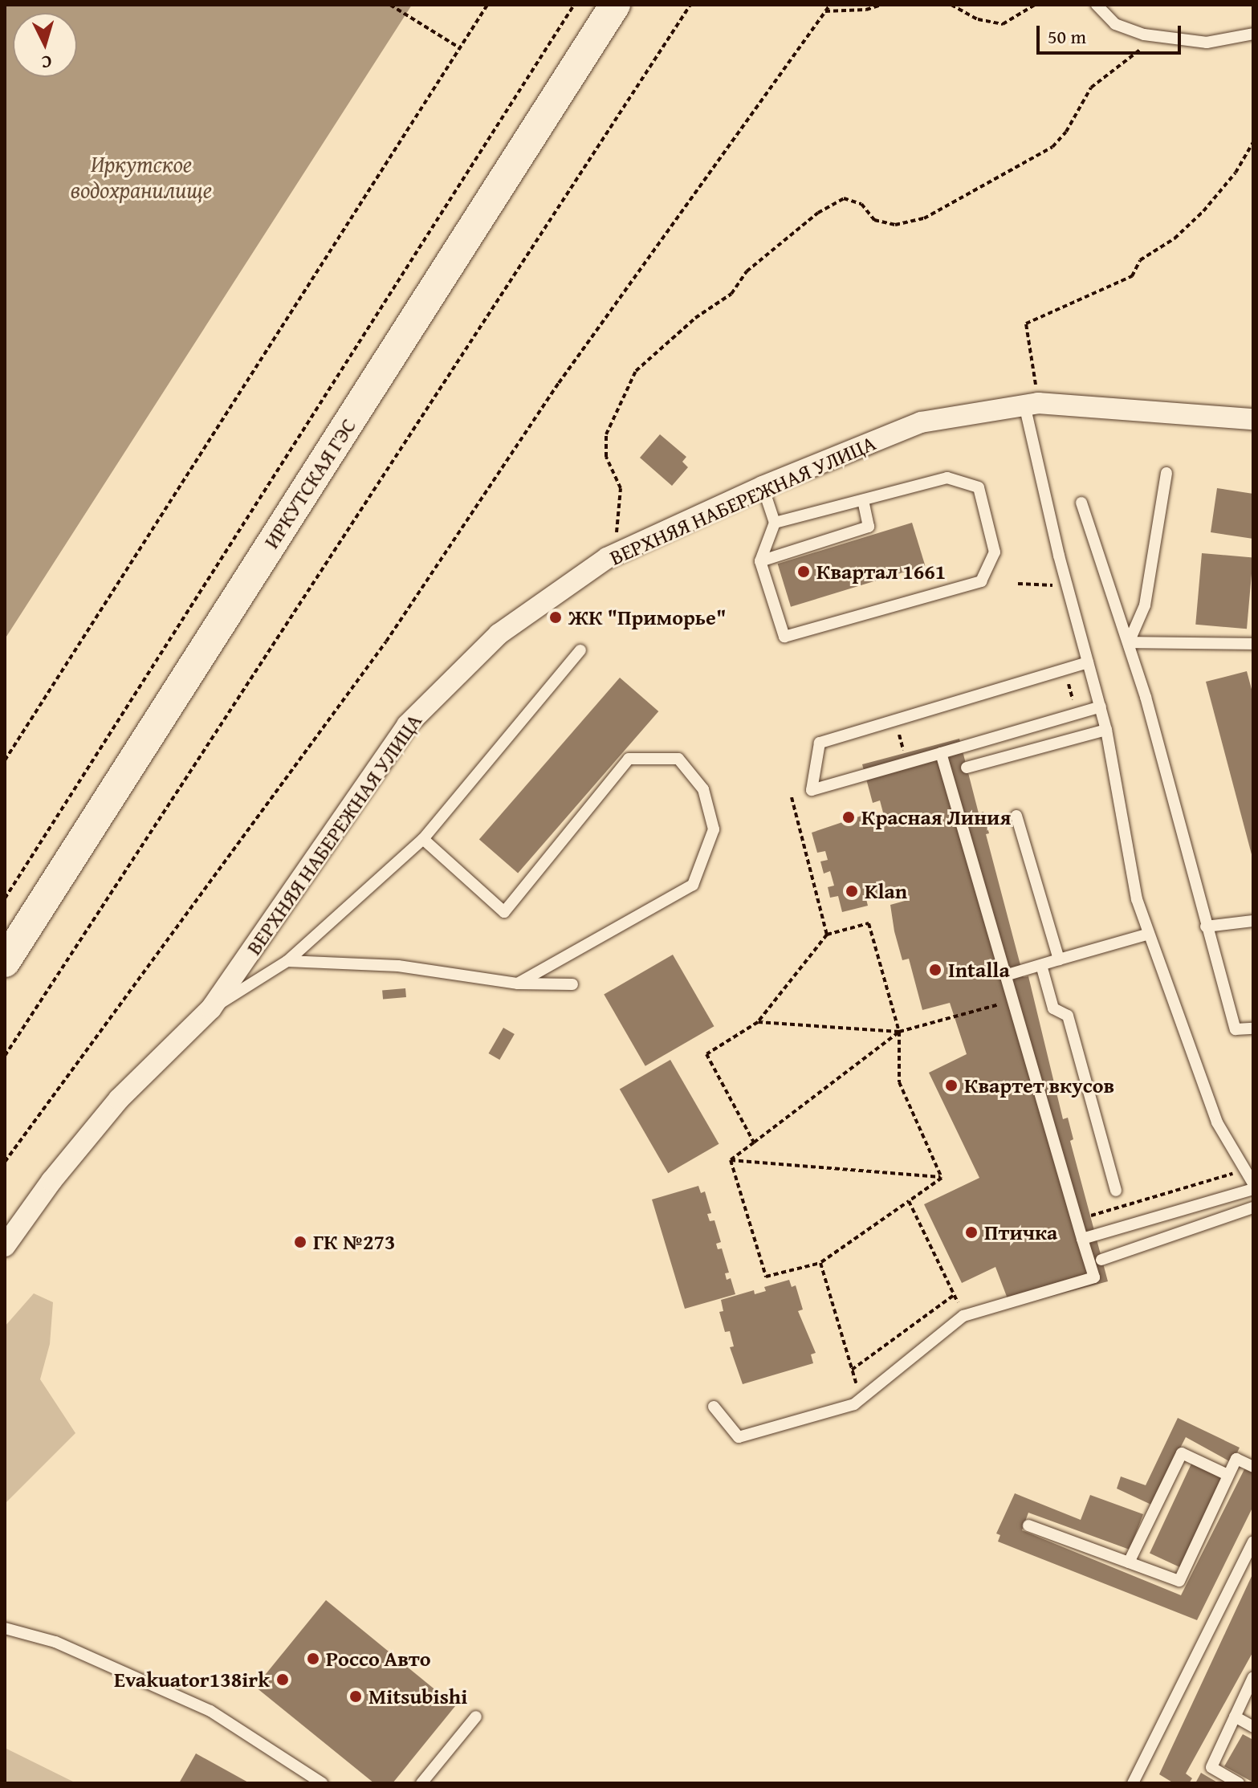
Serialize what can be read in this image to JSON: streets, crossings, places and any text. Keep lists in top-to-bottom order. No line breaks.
{"streets":{"main road":["ИРКУТСКАЯ ГЭС"],"street":["ВЕРХНЯЯ НАБЕРЕЖНАЯ УЛИЦА"]},"water":["Иркутское водохранилище"],"places":["Квартал 1661","ЖК \"Приморье\"","Красная Линия","Klan","Intalla","Квартет вкусов","Птичка","ГК №273","Россо Авто","Evakuator138irk","Mitsubishi"],"scale_bar":"50 m","north":"bottom"}
